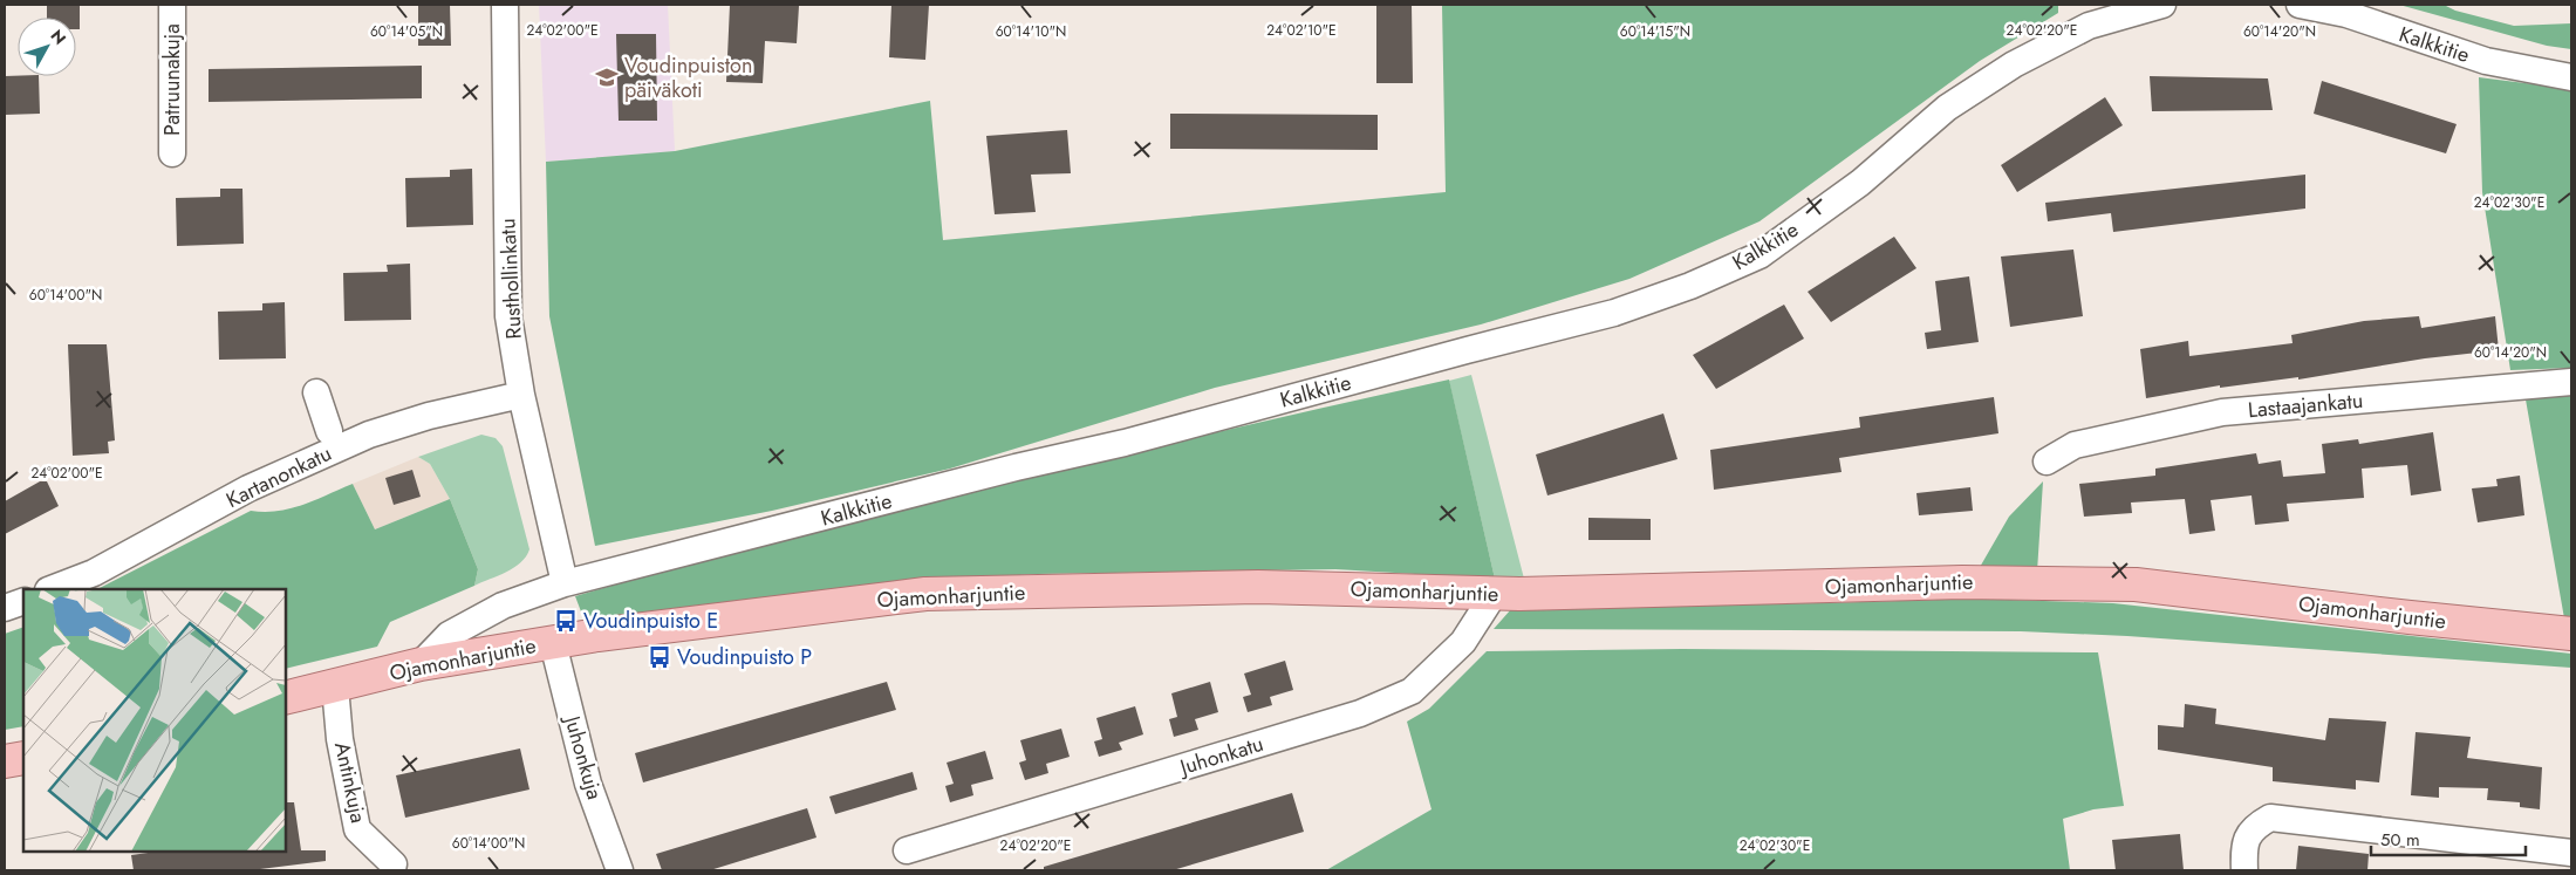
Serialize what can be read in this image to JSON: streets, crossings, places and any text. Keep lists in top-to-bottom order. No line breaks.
{"streets":{"main road":["Ojamonharjuntie"],"street":["Kalkkitie","Patruunakuja","Rusthollinkatu","Lastaajankatu","Kartanonkatu","Juhonkatu","Juhonkuja","Antinkuja"]},"crossings":[["Kalkkitie","Rusthollinkatu"],["Kalkkitie","Ojamonharjuntie"],["Rusthollinkatu","Kartanonkatu"],["Ojamonharjuntie","Juhonkatu"],["Ojamonharjuntie","Juhonkuja"],["Ojamonharjuntie","Antinkuja"]],"places":{"school or university":["Voudinpuiston päiväkoti"],"bus stop":["Voudinpuisto E","Voudinpuisto P"]},"scale_bar":"50 m","north":"top right","coordinates":["24°02'00\"E","24°02'20\"E","24°02'10\"E","60°14'05\"N","60°14'10\"N","60°14'15\"N","60°14'20\"N","24°02'30\"E","60°14'00\"N"]}
